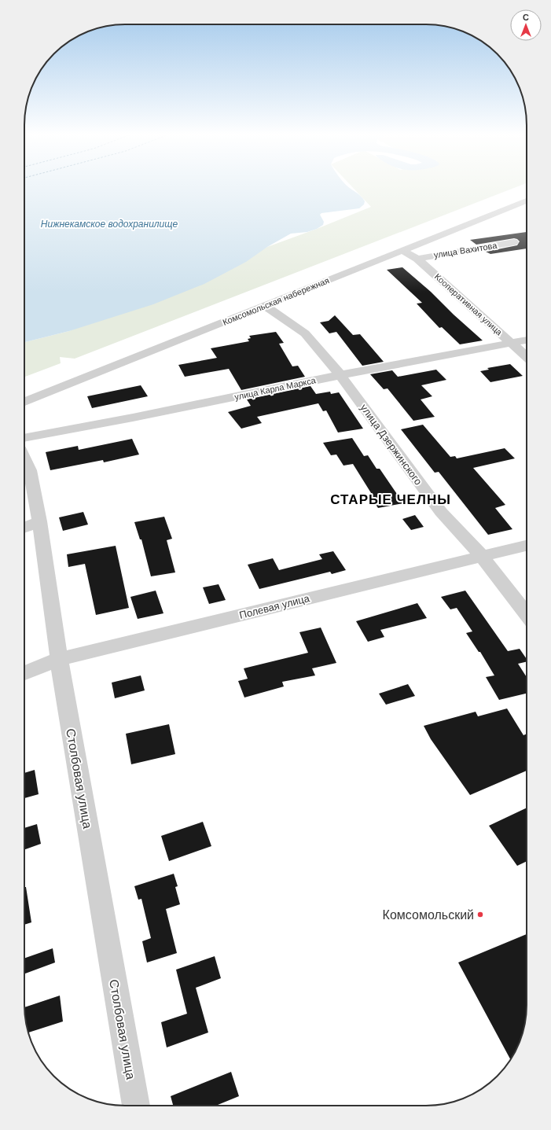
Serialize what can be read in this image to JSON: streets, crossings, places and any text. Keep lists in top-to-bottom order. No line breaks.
{"streets":{"street":["улица Вахитова","Комсомольская набережная","Кооперативная улица","улица Карла Маркса","улица Дзержинского","Полевая улица","Столбовая улица"]},"crossings":[["улица Вахитова","Кооперативная улица"],["Комсомольская набережная","Кооперативная улица"],["Комсомольская набережная","улица Дзержинского"],["Кооперативная улица","улица Карла Маркса"],["улица Карла Маркса","улица Дзержинского"],["улица Дзержинского","Полевая улица"],["Полевая улица","Столбовая улица"]],"districts":["СТАРЫЕ ЧЕЛНЫ"],"water":["Нижнекамское водохранилище"],"places":["Комсомольский"],"north":"top"}
